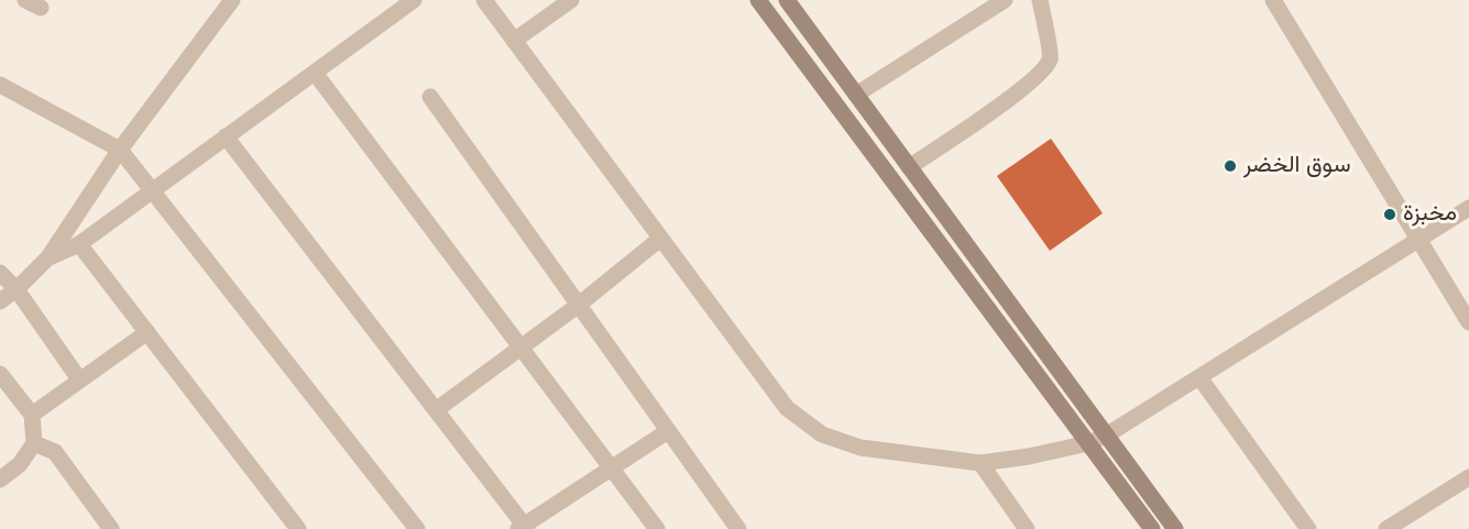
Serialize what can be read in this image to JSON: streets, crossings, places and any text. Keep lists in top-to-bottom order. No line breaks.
{"places":["سوق الخضر","مخبزة"]}
